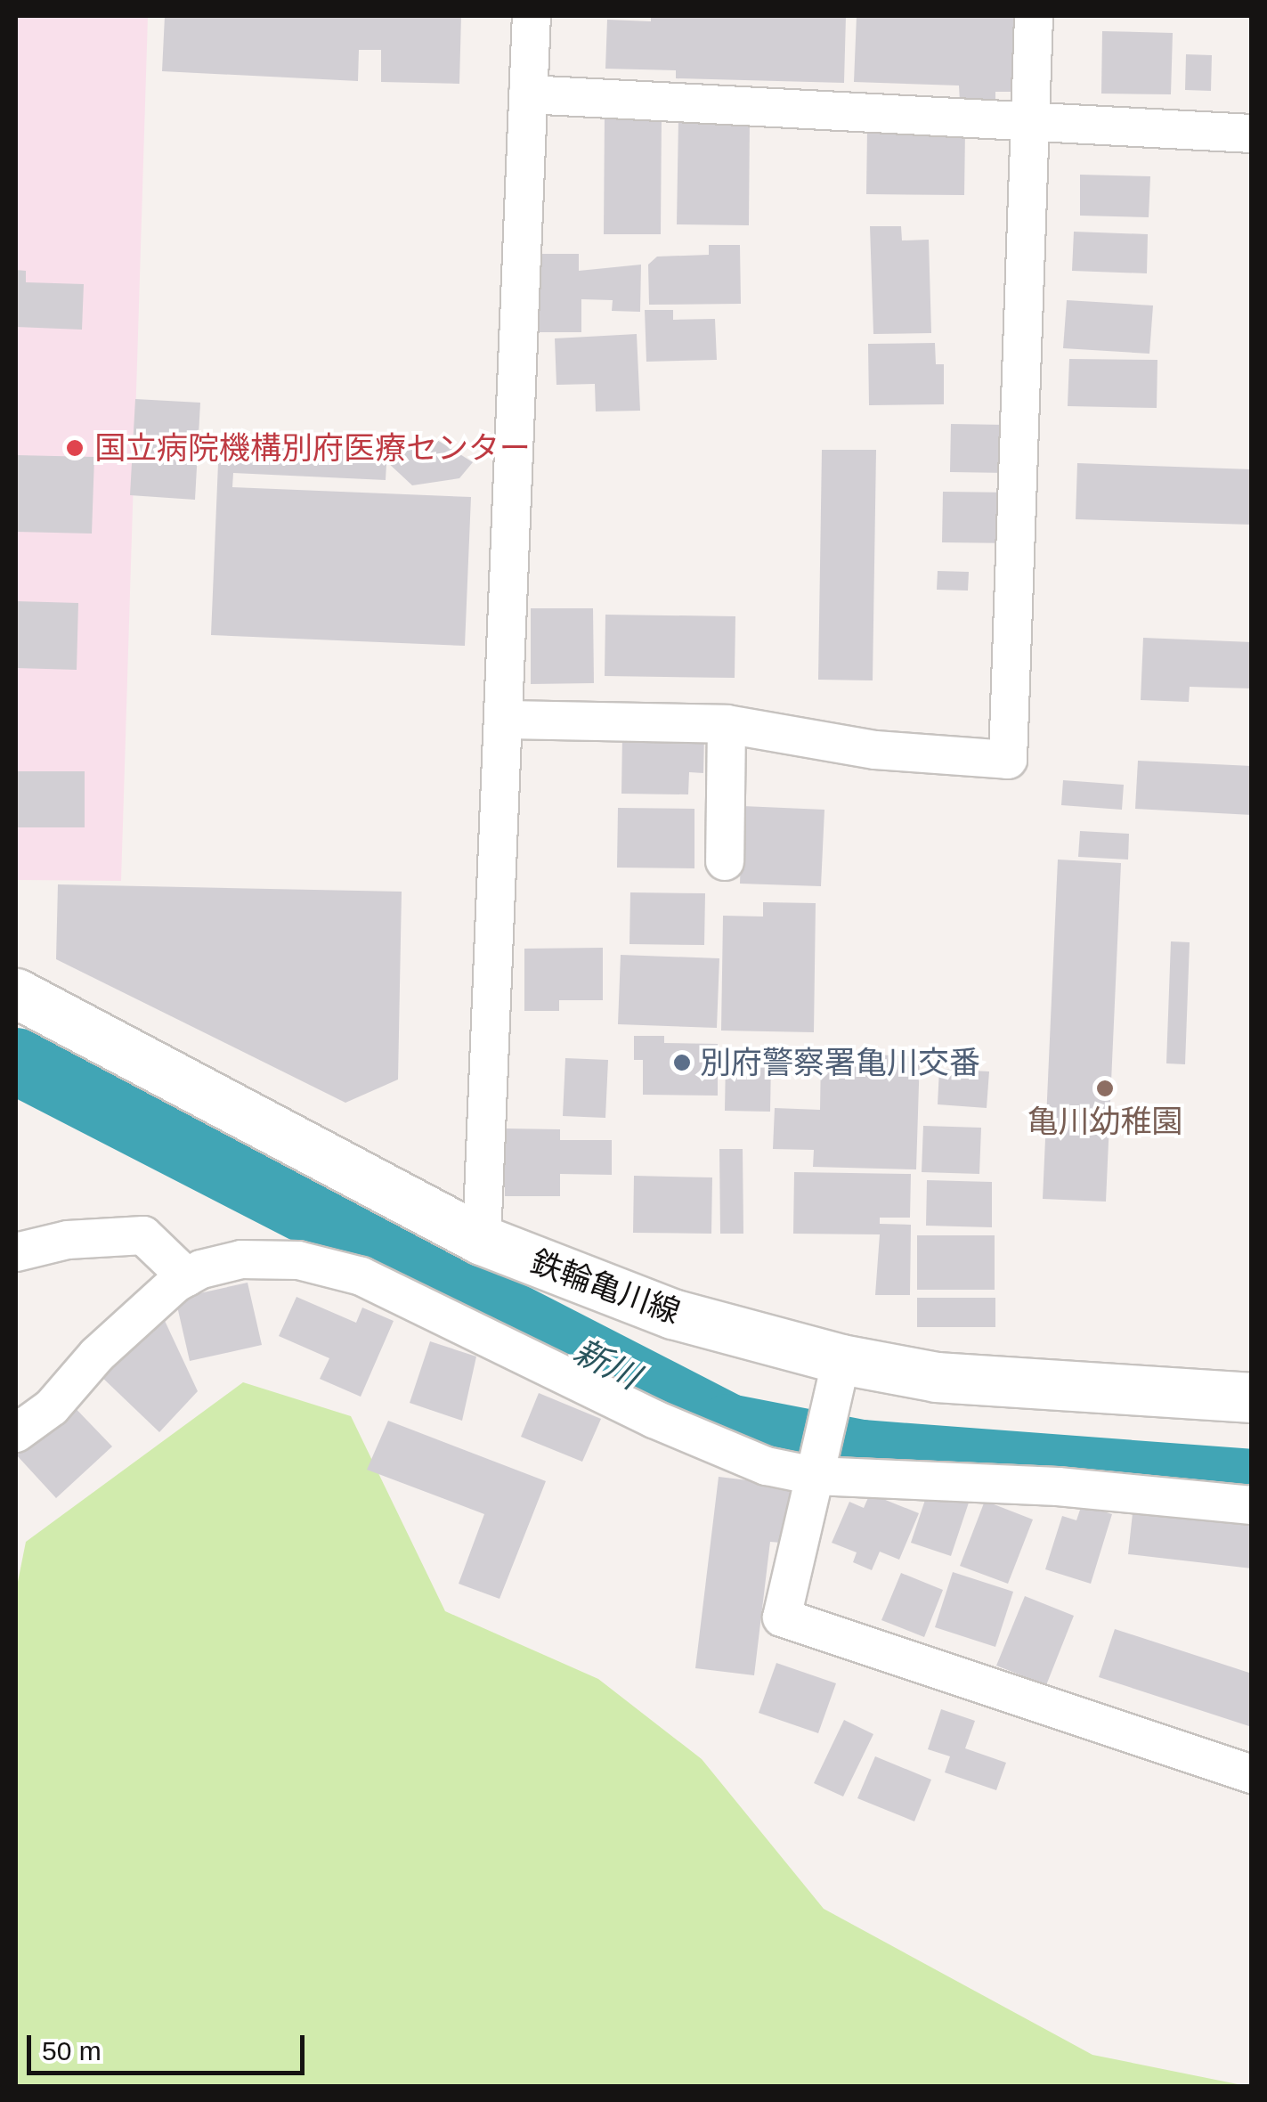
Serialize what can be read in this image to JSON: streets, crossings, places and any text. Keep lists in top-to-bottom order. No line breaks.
{"streets":{"main road":["鉄輪亀川線"]},"water":["新川"],"places":["国立病院機構別府医療センター","別府警察署亀川交番","亀川幼稚園"],"scale_bar":"50 m"}
